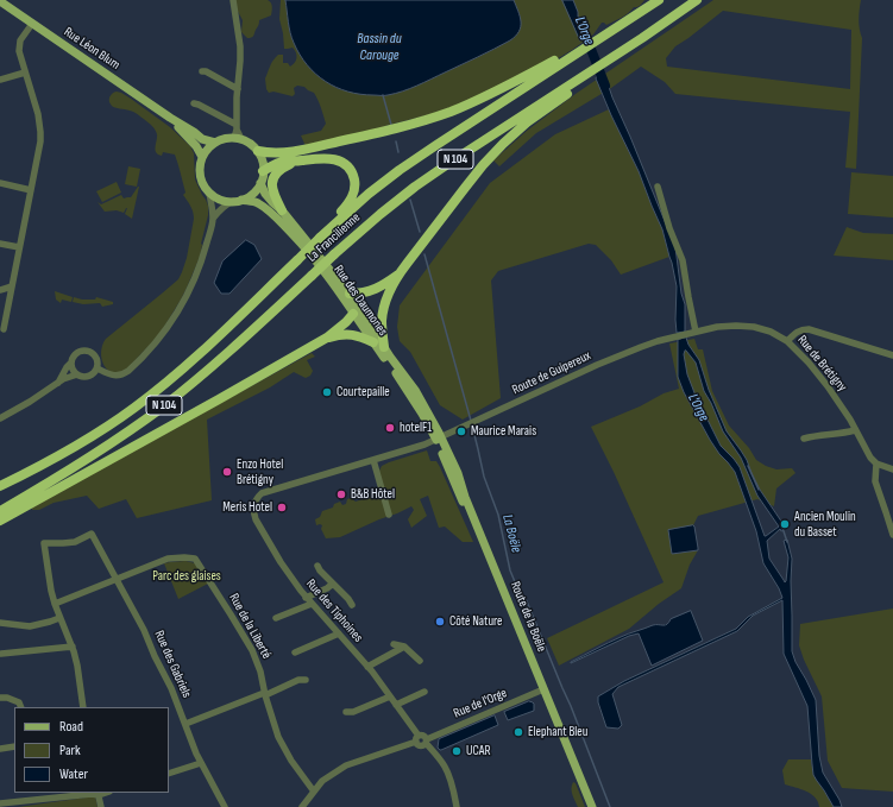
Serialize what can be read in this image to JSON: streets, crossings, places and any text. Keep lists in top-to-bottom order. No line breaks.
{"streets":{"highway":["N 104","La Francilienne"],"main road":["Rue Léon Blum","Rue des Daumones","Route de la Boële"],"street":["Rue de Brétigny","Route de Guipereux","Rue des Tiphoines","Rue de la Liberté","Rue des Gabriels","Rue de l'Orge"]},"crossings":[["Rue Léon Blum","Rue des Daumones"],["Rue des Daumones","Route de Guipereux"],["Rue des Daumones","Route de la Boële"],["Rue de Brétigny","Route de Guipereux"],["Route de Guipereux","Rue des Tiphoines"],["Route de Guipereux","Route de la Boële"],["Route de la Boële","Rue de l'Orge"],["Rue de la Liberté","Rue des Gabriels"]],"water":["L'Orge","Bassin du Carouge","La Boële"],"parks":["Parc des glaises"],"places":["Courtepaille","hotelF1","Maurice Marais","Enzo Hotel Brétigny","B&B Hôtel","Meris Hotel","Ancien Moulin du Basset","Côté Nature","Elephant Bleu","UCAR"],"legend":["Road","Park","Water"]}
